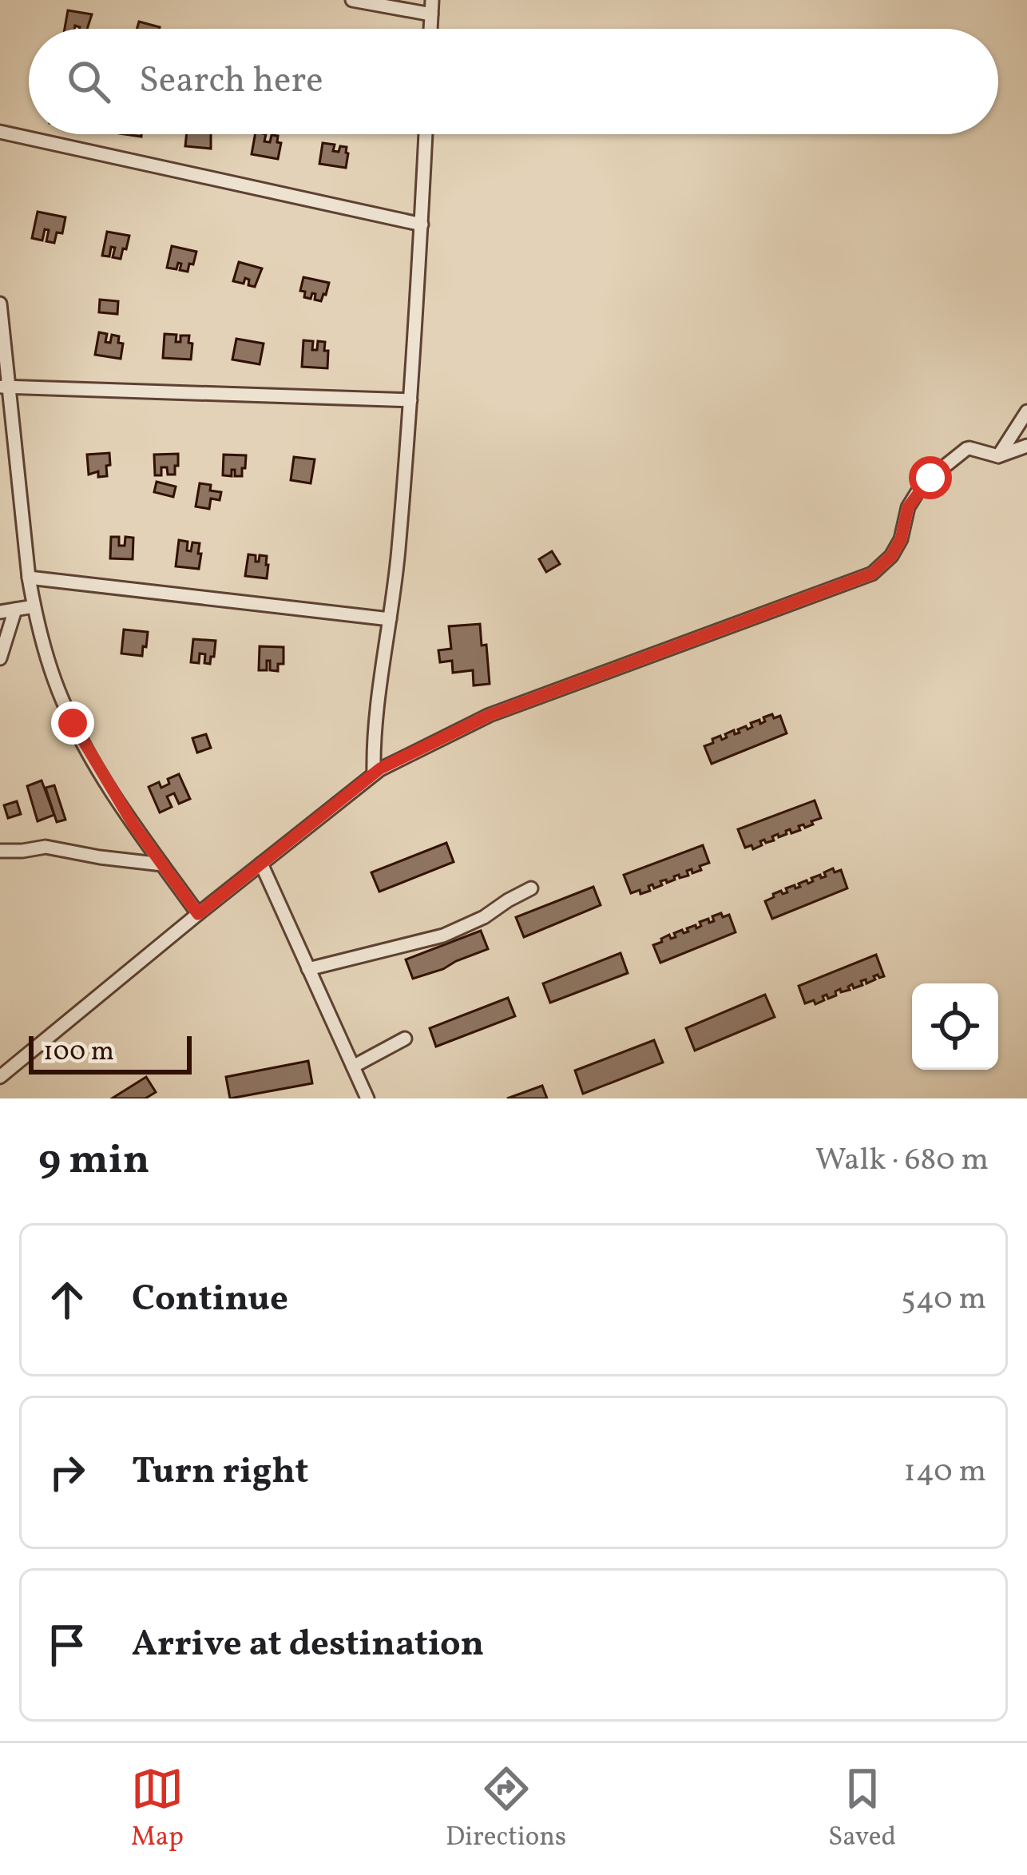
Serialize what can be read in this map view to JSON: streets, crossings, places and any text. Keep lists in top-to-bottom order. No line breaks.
{"scale_bar":"100 m","page":{"search":"Search here","scale":"100 m","heading":["9 min","Walk · 680 m"],"list":[["Continue","540 m"],["Turn right","140 m"],"Arrive at destination"],"nav":["Map","Directions","Saved"]}}
